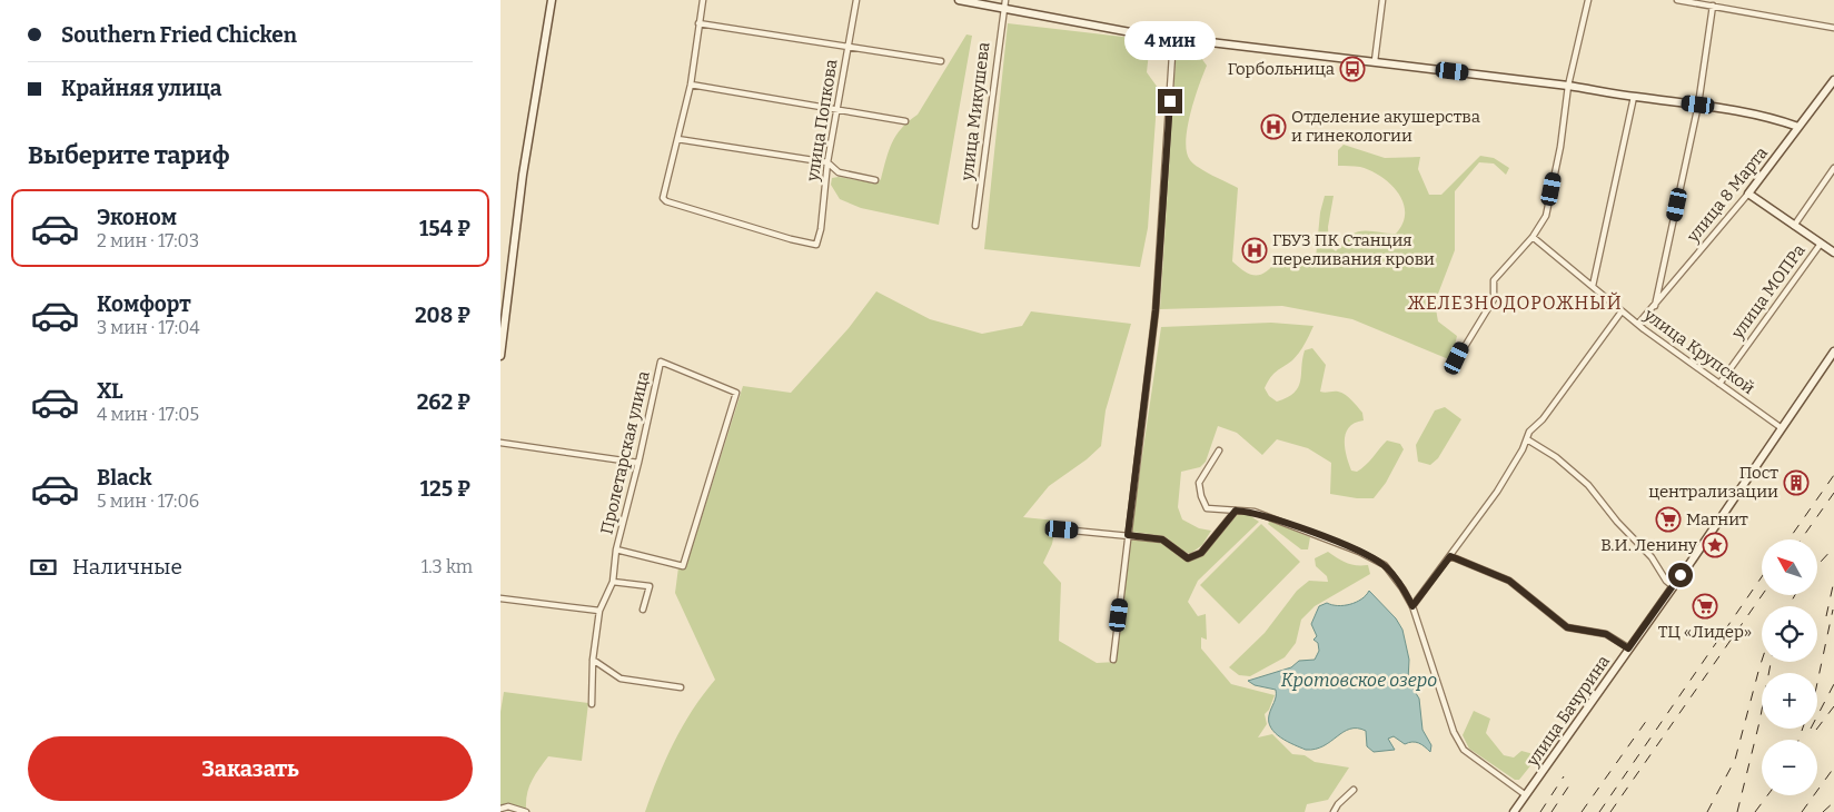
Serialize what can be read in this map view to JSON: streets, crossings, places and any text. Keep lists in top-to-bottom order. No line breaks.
{"streets":{"street":["улица Микушева","улица Попкова","улица 8 Марта","улица МОПРа","улица Крупской","Пролетарская улица","улица Бачурина"]},"crossings":[["улица 8 Марта","улица Крупской"],["улица МОПРа","улица Крупской"],["улица Крупской","улица Бачурина"]],"districts":["ЖЕЛЕЗНОДОРОЖНЫЙ"],"water":["Кротовское озеро"],"places":{"bus stop":["Горбольница"],"hospital":["Отделение акушерства и гинекологии","ГБУЗ ПК Станция переливания крови"],"building":["Пост централизации"],"supermarket":["Магнит","ТЦ «Лидер»"],"place":["В.И. Ленину"]},"north":"top left","page":{"banner":["Southern Fried Chicken","Крайняя улица"],"bubble":"4 мин","heading":"Выберите тариф","list":[{"name":"Эконом","note":"2 мин · 17:03","value":"154 ₽"},{"name":"Комфорт","note":"3 мин · 17:04","value":"208 ₽"},{"name":"XL","note":"4 мин · 17:05","value":"262 ₽"},{"name":"Black","note":"5 мин · 17:06","value":"125 ₽"}],"pay":["Наличные","1.3 km"],"map_buttons":["+","−"],"buttons":"Заказать"}}
